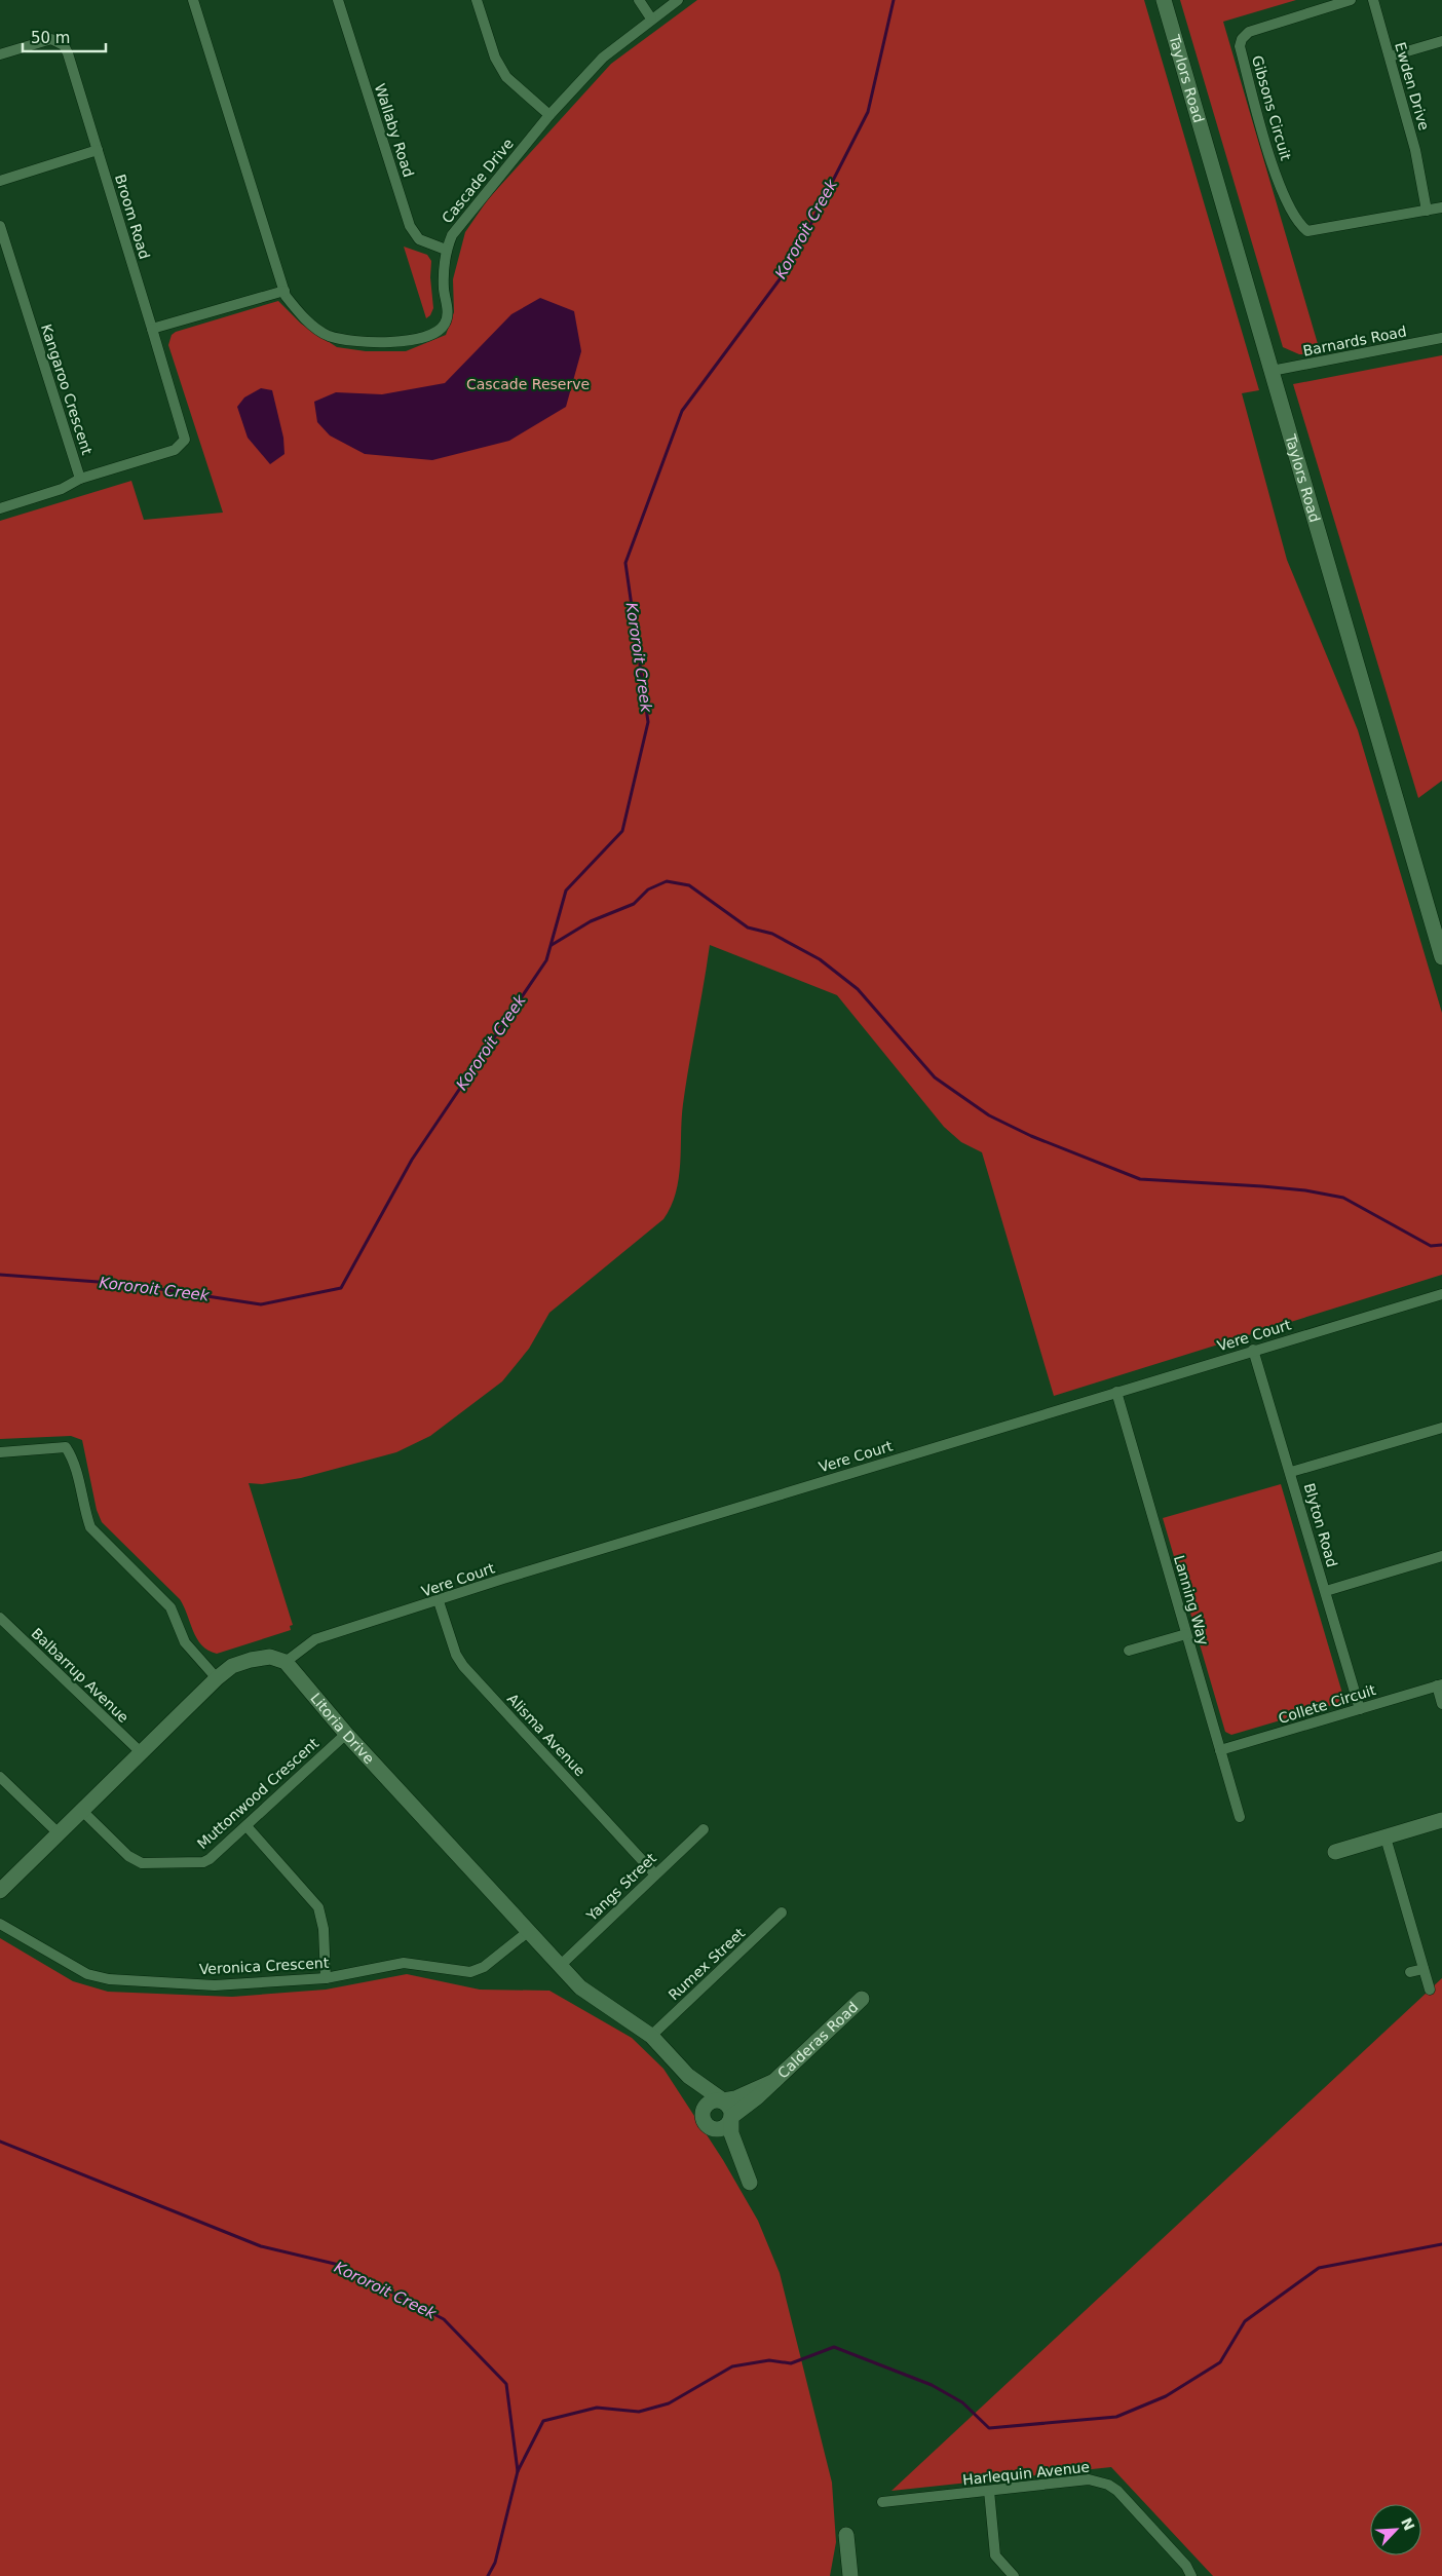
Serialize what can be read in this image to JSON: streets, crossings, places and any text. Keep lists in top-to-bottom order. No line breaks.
{"streets":{"street":["Taylors Road","Ewden Drive","Gibsons Circuit","Wallaby Road","Cascade Drive","Broom Road","Barnards Road","Kangaroo Crescent","Vere Court","Blyton Road","Lanning Way","Balbarrup Avenue","Collete Circuit","Litoria Drive","Alisma Avenue","Muttonwood Crescent","Yangs Street","Rumex Street","Veronica Crescent","Calderas Road","Harlequin Avenue"]},"crossings":[["Taylors Road","Barnards Road"],["Ewden Drive","Gibsons Circuit"],["Wallaby Road","Cascade Drive"],["Broom Road","Kangaroo Crescent"],["Vere Court","Blyton Road"],["Vere Court","Lanning Way"],["Vere Court","Litoria Drive"],["Vere Court","Alisma Avenue"],["Blyton Road","Collete Circuit"],["Lanning Way","Collete Circuit"],["Litoria Drive","Muttonwood Crescent"],["Litoria Drive","Yangs Street"],["Litoria Drive","Rumex Street"],["Litoria Drive","Veronica Crescent"],["Litoria Drive","Calderas Road"],["Alisma Avenue","Yangs Street"]],"water":["Kororoit Creek"],"parks":["Cascade Reserve"],"scale_bar":"50 m","north":"top right"}
